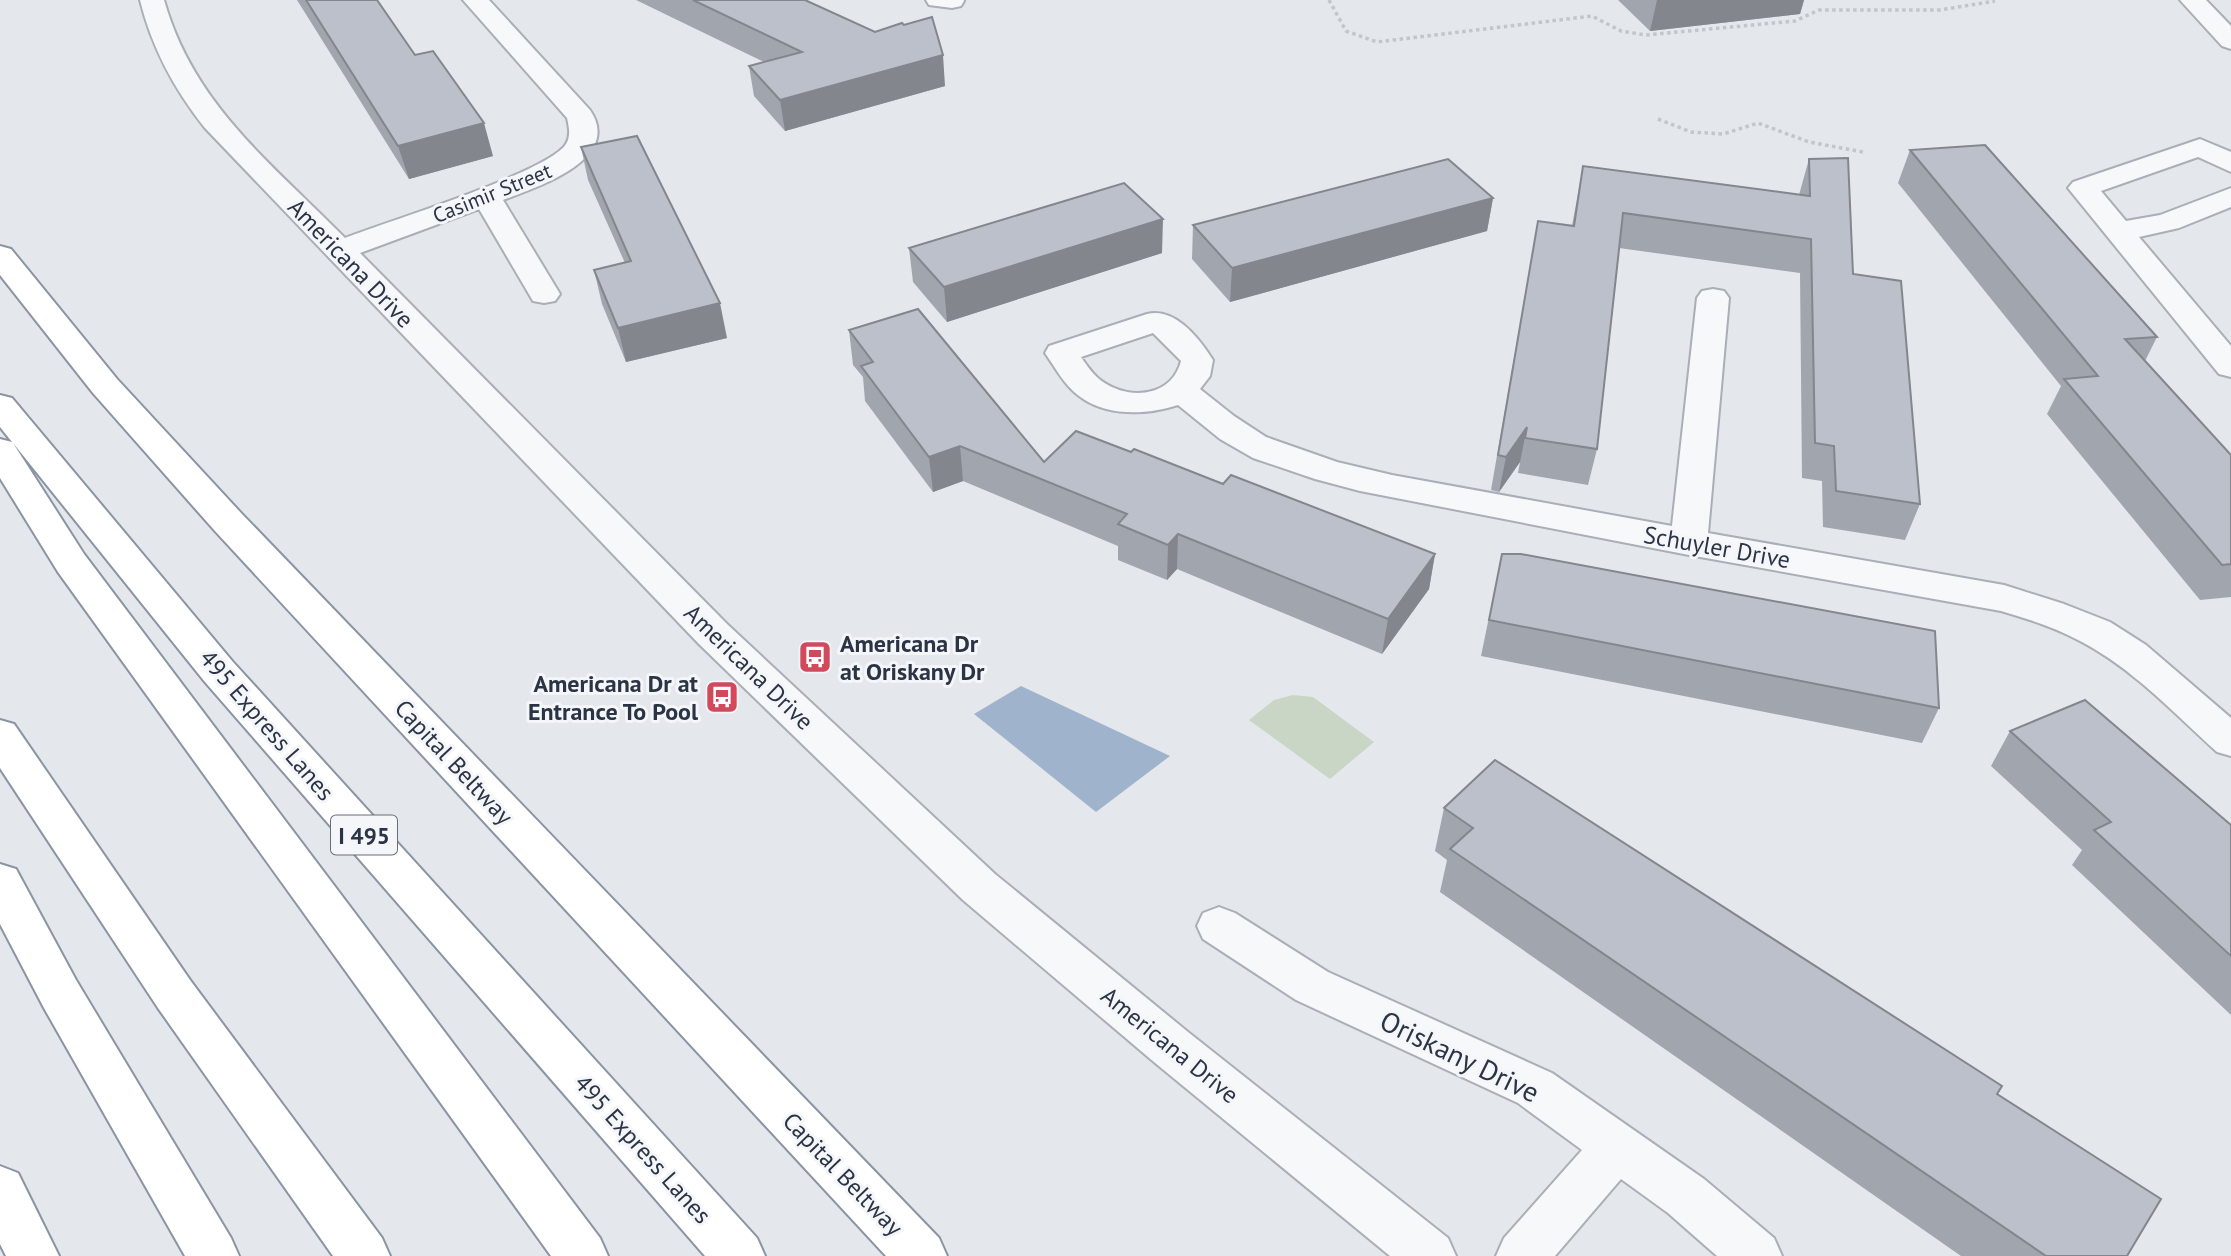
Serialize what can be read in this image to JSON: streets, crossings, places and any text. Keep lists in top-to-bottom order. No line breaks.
{"streets":{"highway":["495 Express Lanes","Capital Beltway","I 495"],"street":["Casimir Street","Americana Drive","Schuyler Drive","Oriskany Drive"]},"crossings":[["Casimir Street","Americana Drive"]],"places":{"bus stop":["Americana Dr at Oriskany Dr","Americana Dr at Entrance To Pool"]}}
